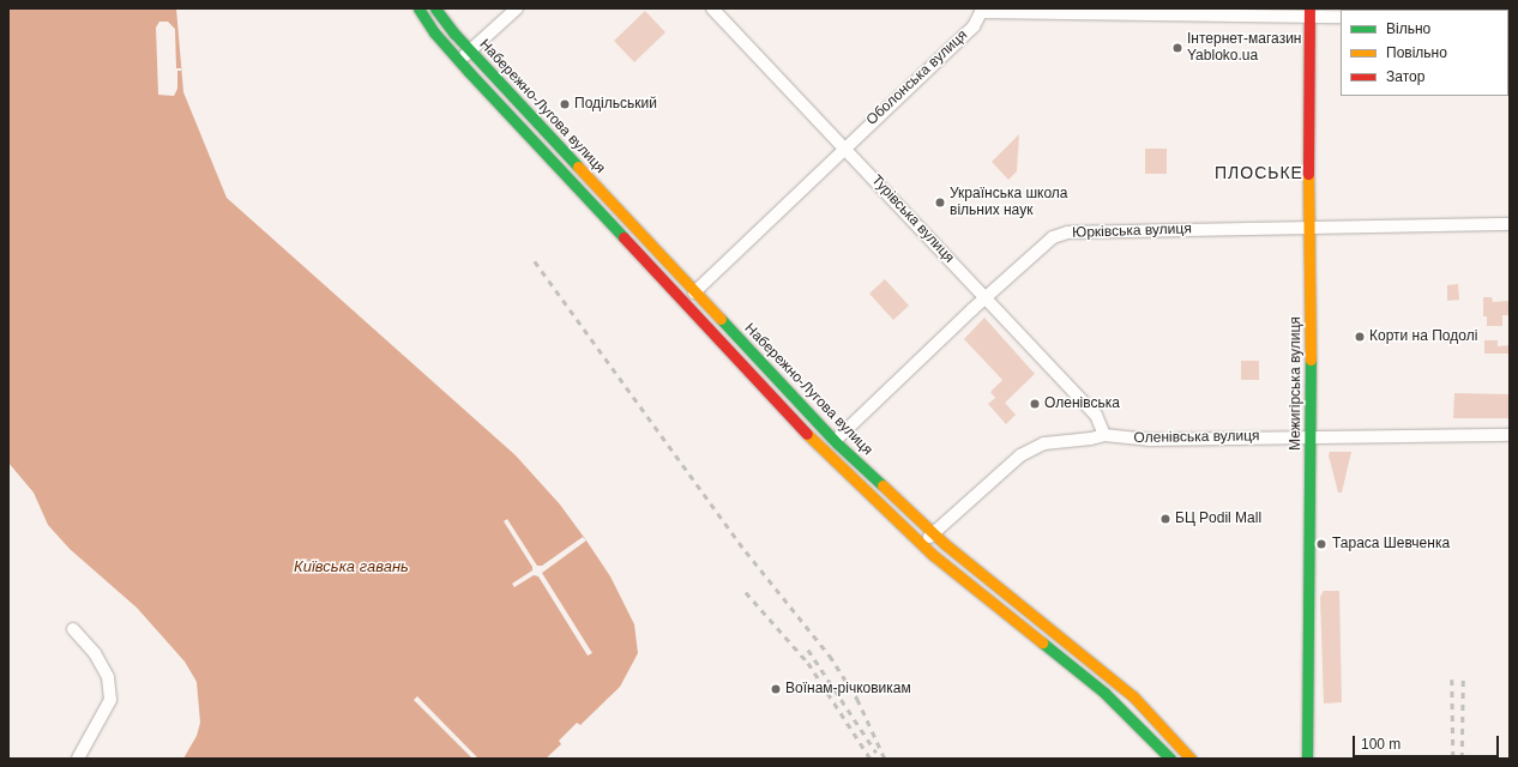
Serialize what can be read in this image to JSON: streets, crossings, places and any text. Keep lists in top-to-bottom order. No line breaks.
{"streets":{"main road":["Набережно-Лугова вулиця","Межигірська вулиця"],"street":["Оболонська вулиця","Турівська вулиця","Юрківська вулиця","Оленівська вулиця"]},"crossings":[["Оболонська вулиця","Набережно-Лугова вулиця"],["Оболонська вулиця","Турівська вулиця"],["Оболонська вулиця","Межигірська вулиця"],["Набережно-Лугова вулиця","Юрківська вулиця"],["Набережно-Лугова вулиця","Оленівська вулиця"],["Турівська вулиця","Юрківська вулиця"],["Турівська вулиця","Оленівська вулиця"],["Юрківська вулиця","Межигірська вулиця"],["Межигірська вулиця","Оленівська вулиця"]],"districts":["ПЛОСЬКЕ"],"water":["Київська гавань"],"places":["Інтернет-магазин Yabloko.ua","Подільський","Українська школа вільних наук","Корти на Подолі","Оленівська","БЦ Podil Mall","Тараса Шевченка","Воїнам-річковикам"],"legend":["Вільно","Повільно","Затор"],"scale_bar":"100 m"}
